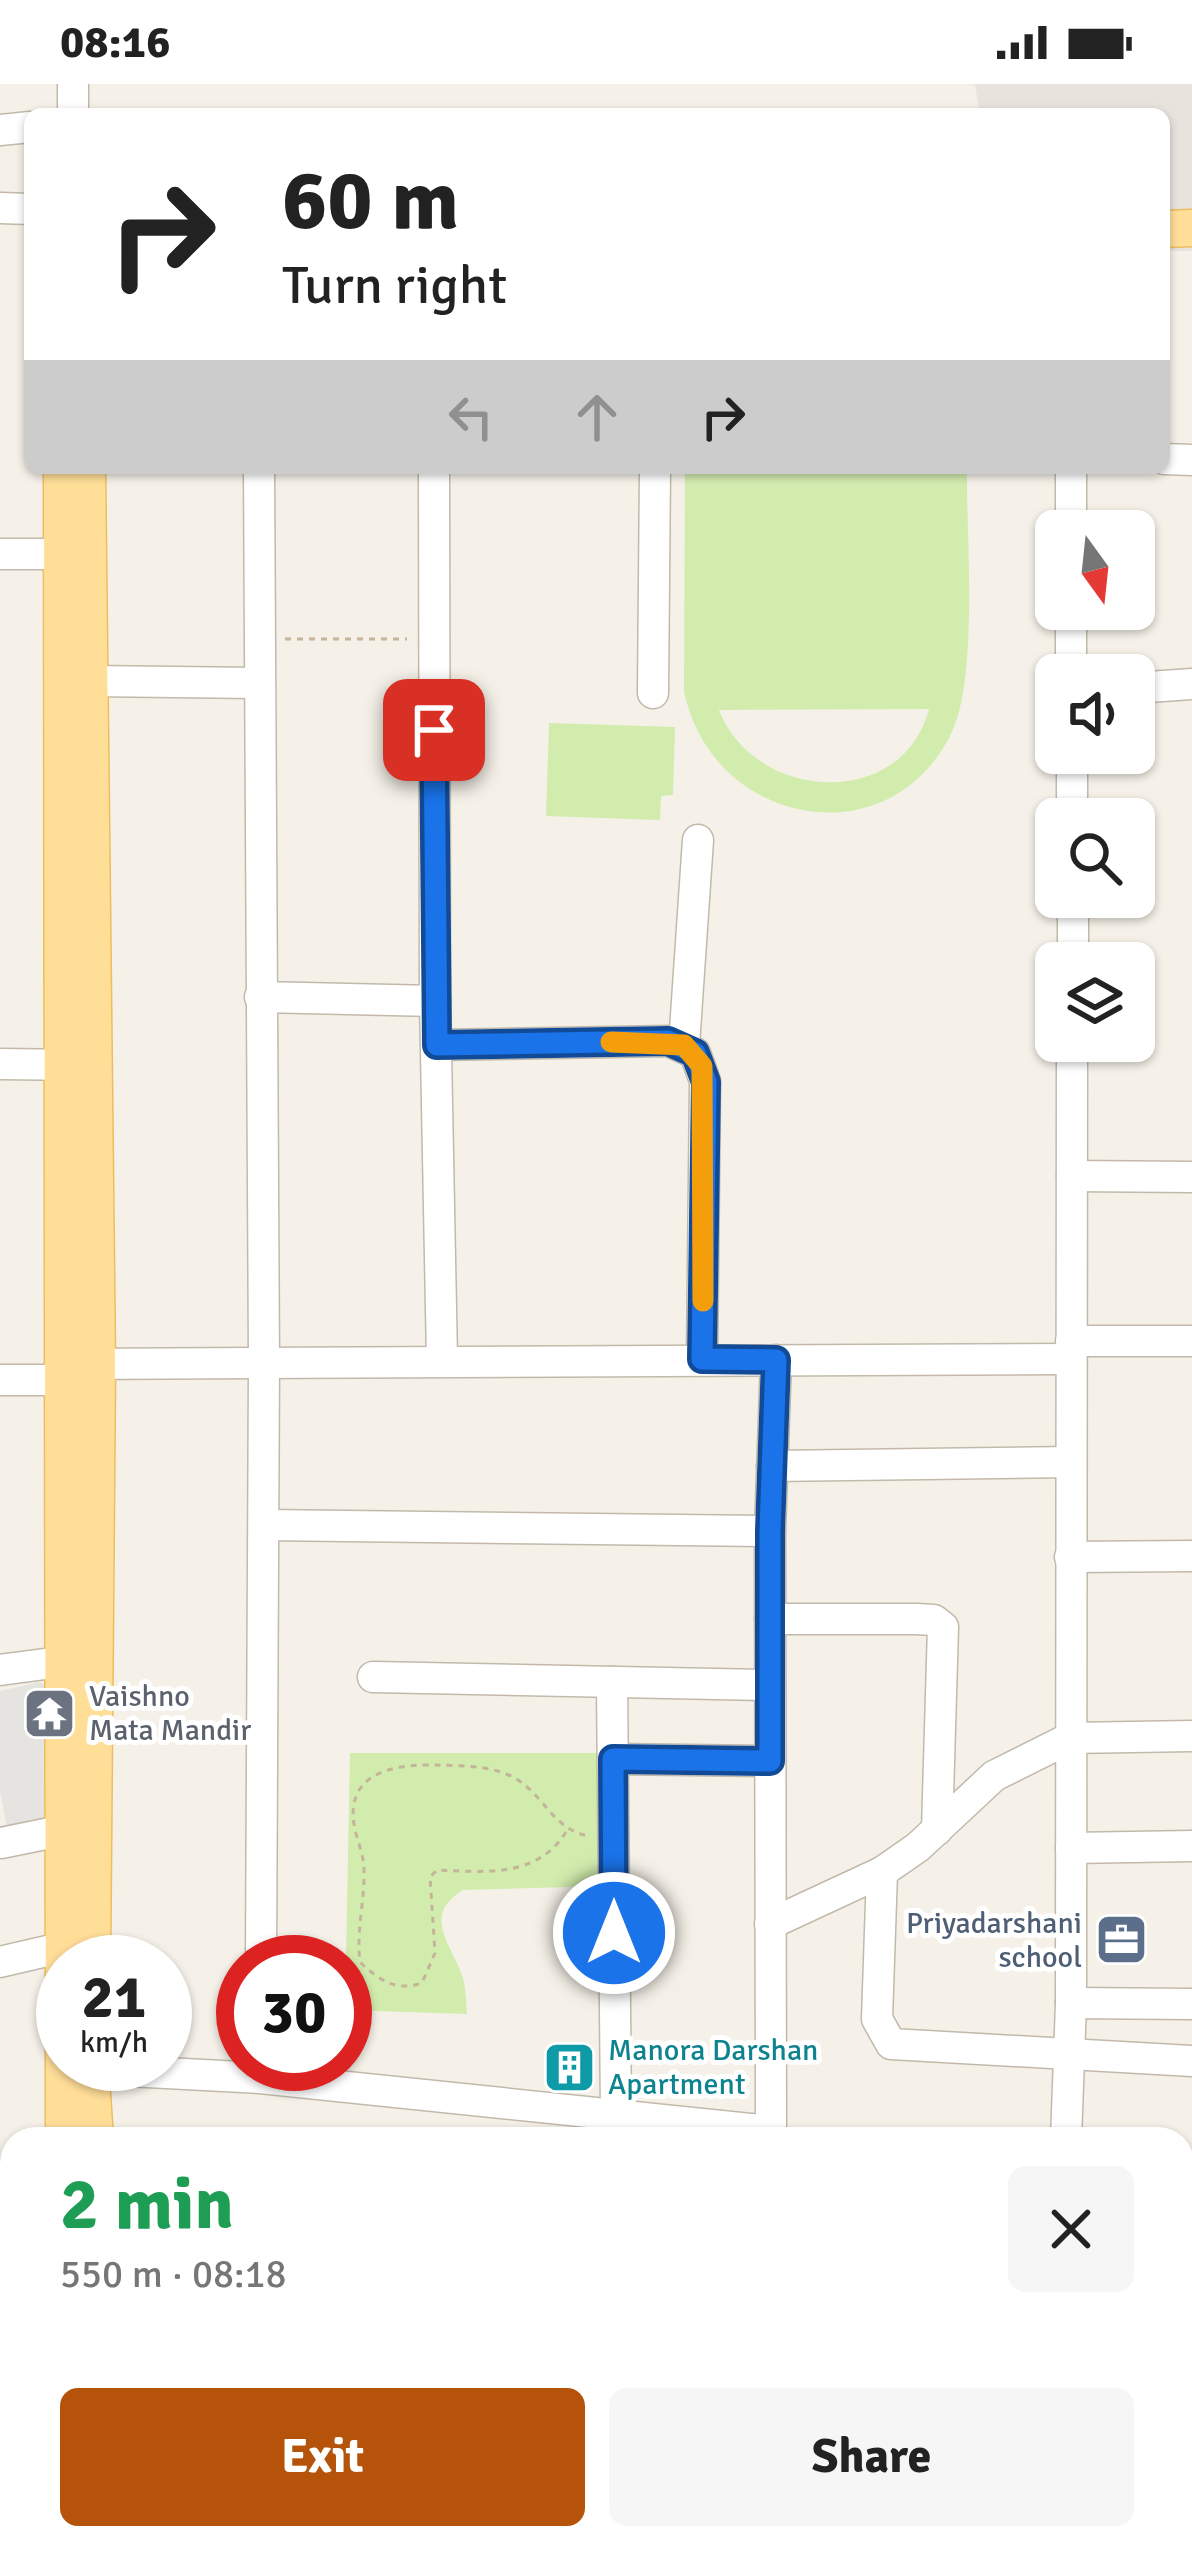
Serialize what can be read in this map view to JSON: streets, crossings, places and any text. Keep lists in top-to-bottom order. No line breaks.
{"places":{"temple":["Vaishno Mata Mandir"],"office":["Priyadarshani school"],"building":["Manora Darshan Apartment"]},"north":"bottom","page":{"status":"08:16","turn":["60 m","Turn right"],"speed":"21 km/h","limit":"30","heading":["2 min","550 m · 08:18"],"buttons":["Exit","Share"]}}
